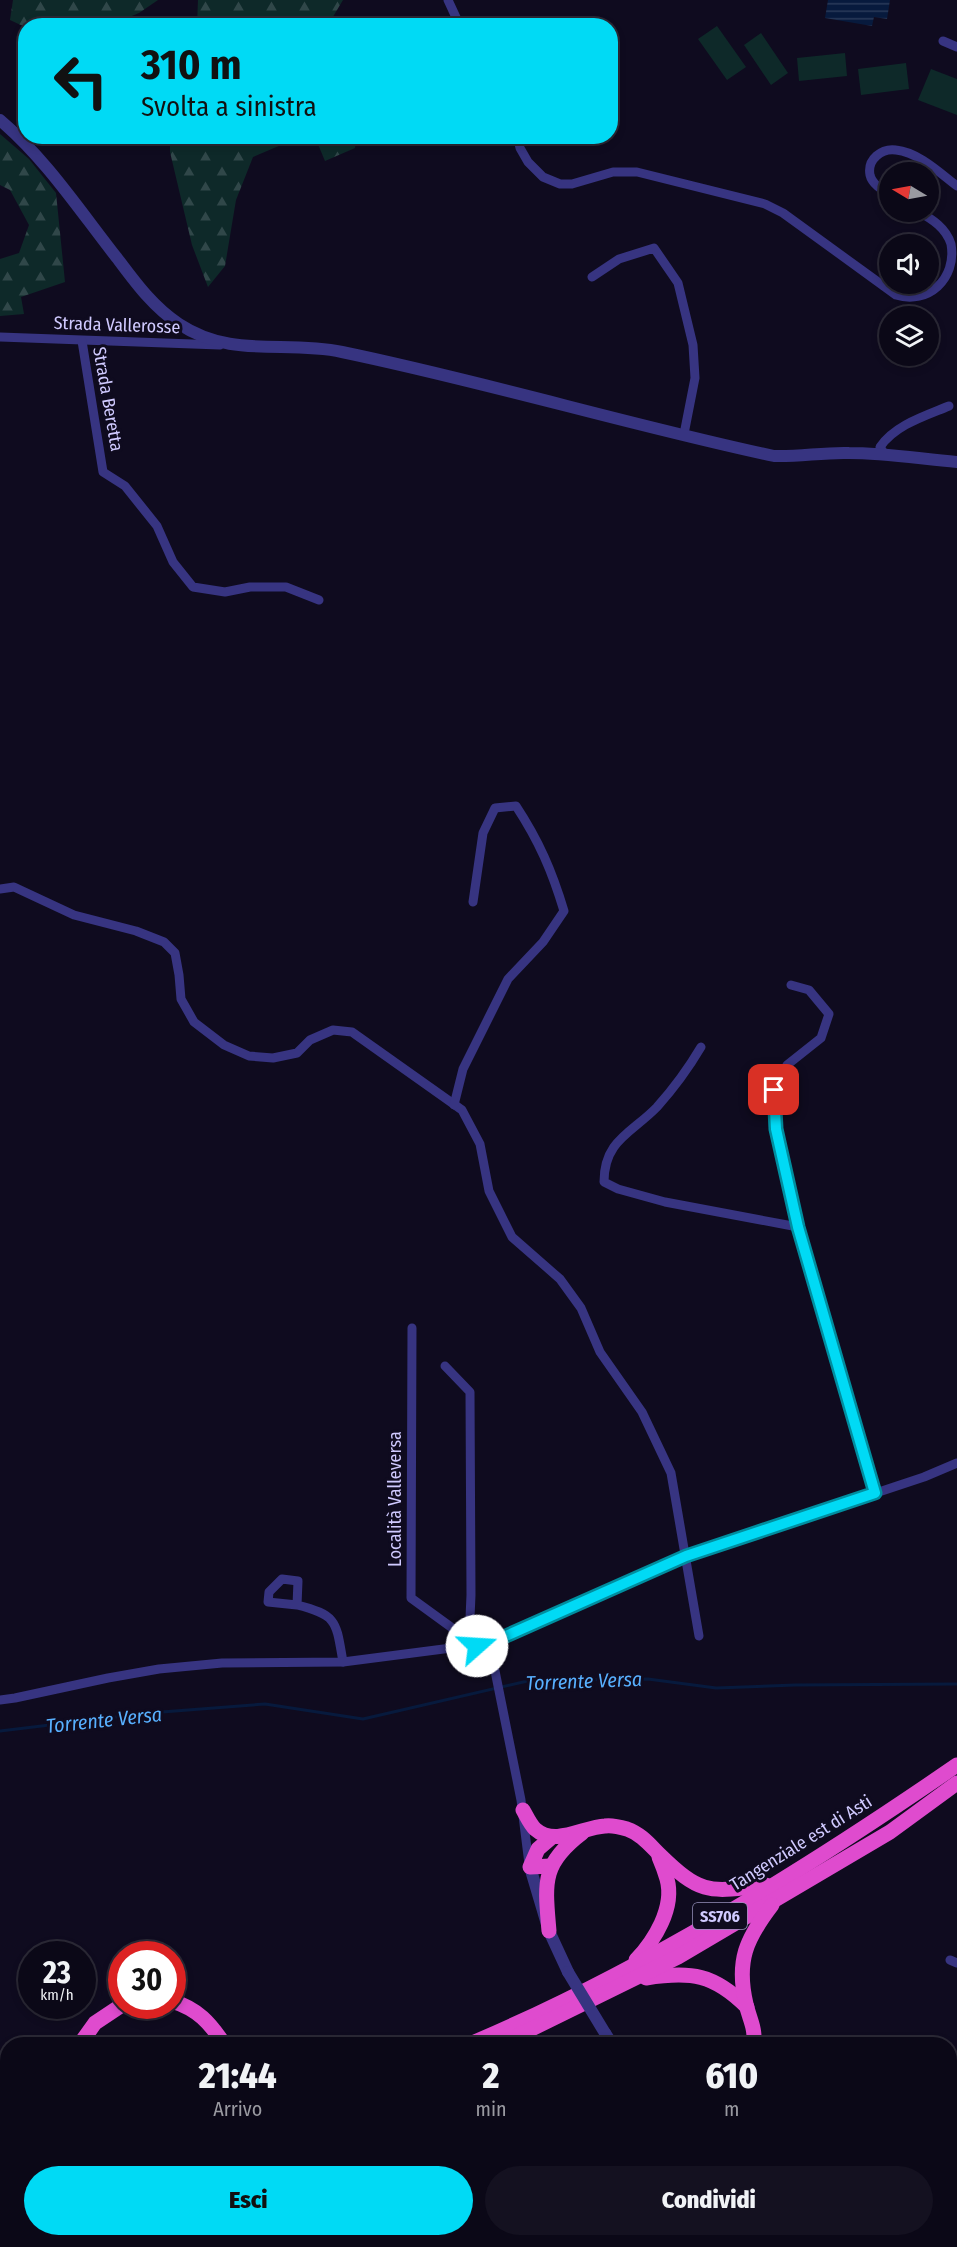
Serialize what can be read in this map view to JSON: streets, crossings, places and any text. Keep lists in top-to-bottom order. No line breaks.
{"streets":{"highway":["Tangenziale est di Asti","SS706"],"street":["Strada Vallerosse","Strada Beretta","Località Valleversa"]},"crossings":[["Strada Vallerosse","Strada Beretta"]],"water":["Torrente Versa"],"north":"left","page":{"turn":["310 m","Svolta a sinistra"],"speed":"23 km/h","limit":"30","eta":["21:44","Arrivo","2","min","610","m"],"buttons":["Esci","Condividi"]}}
